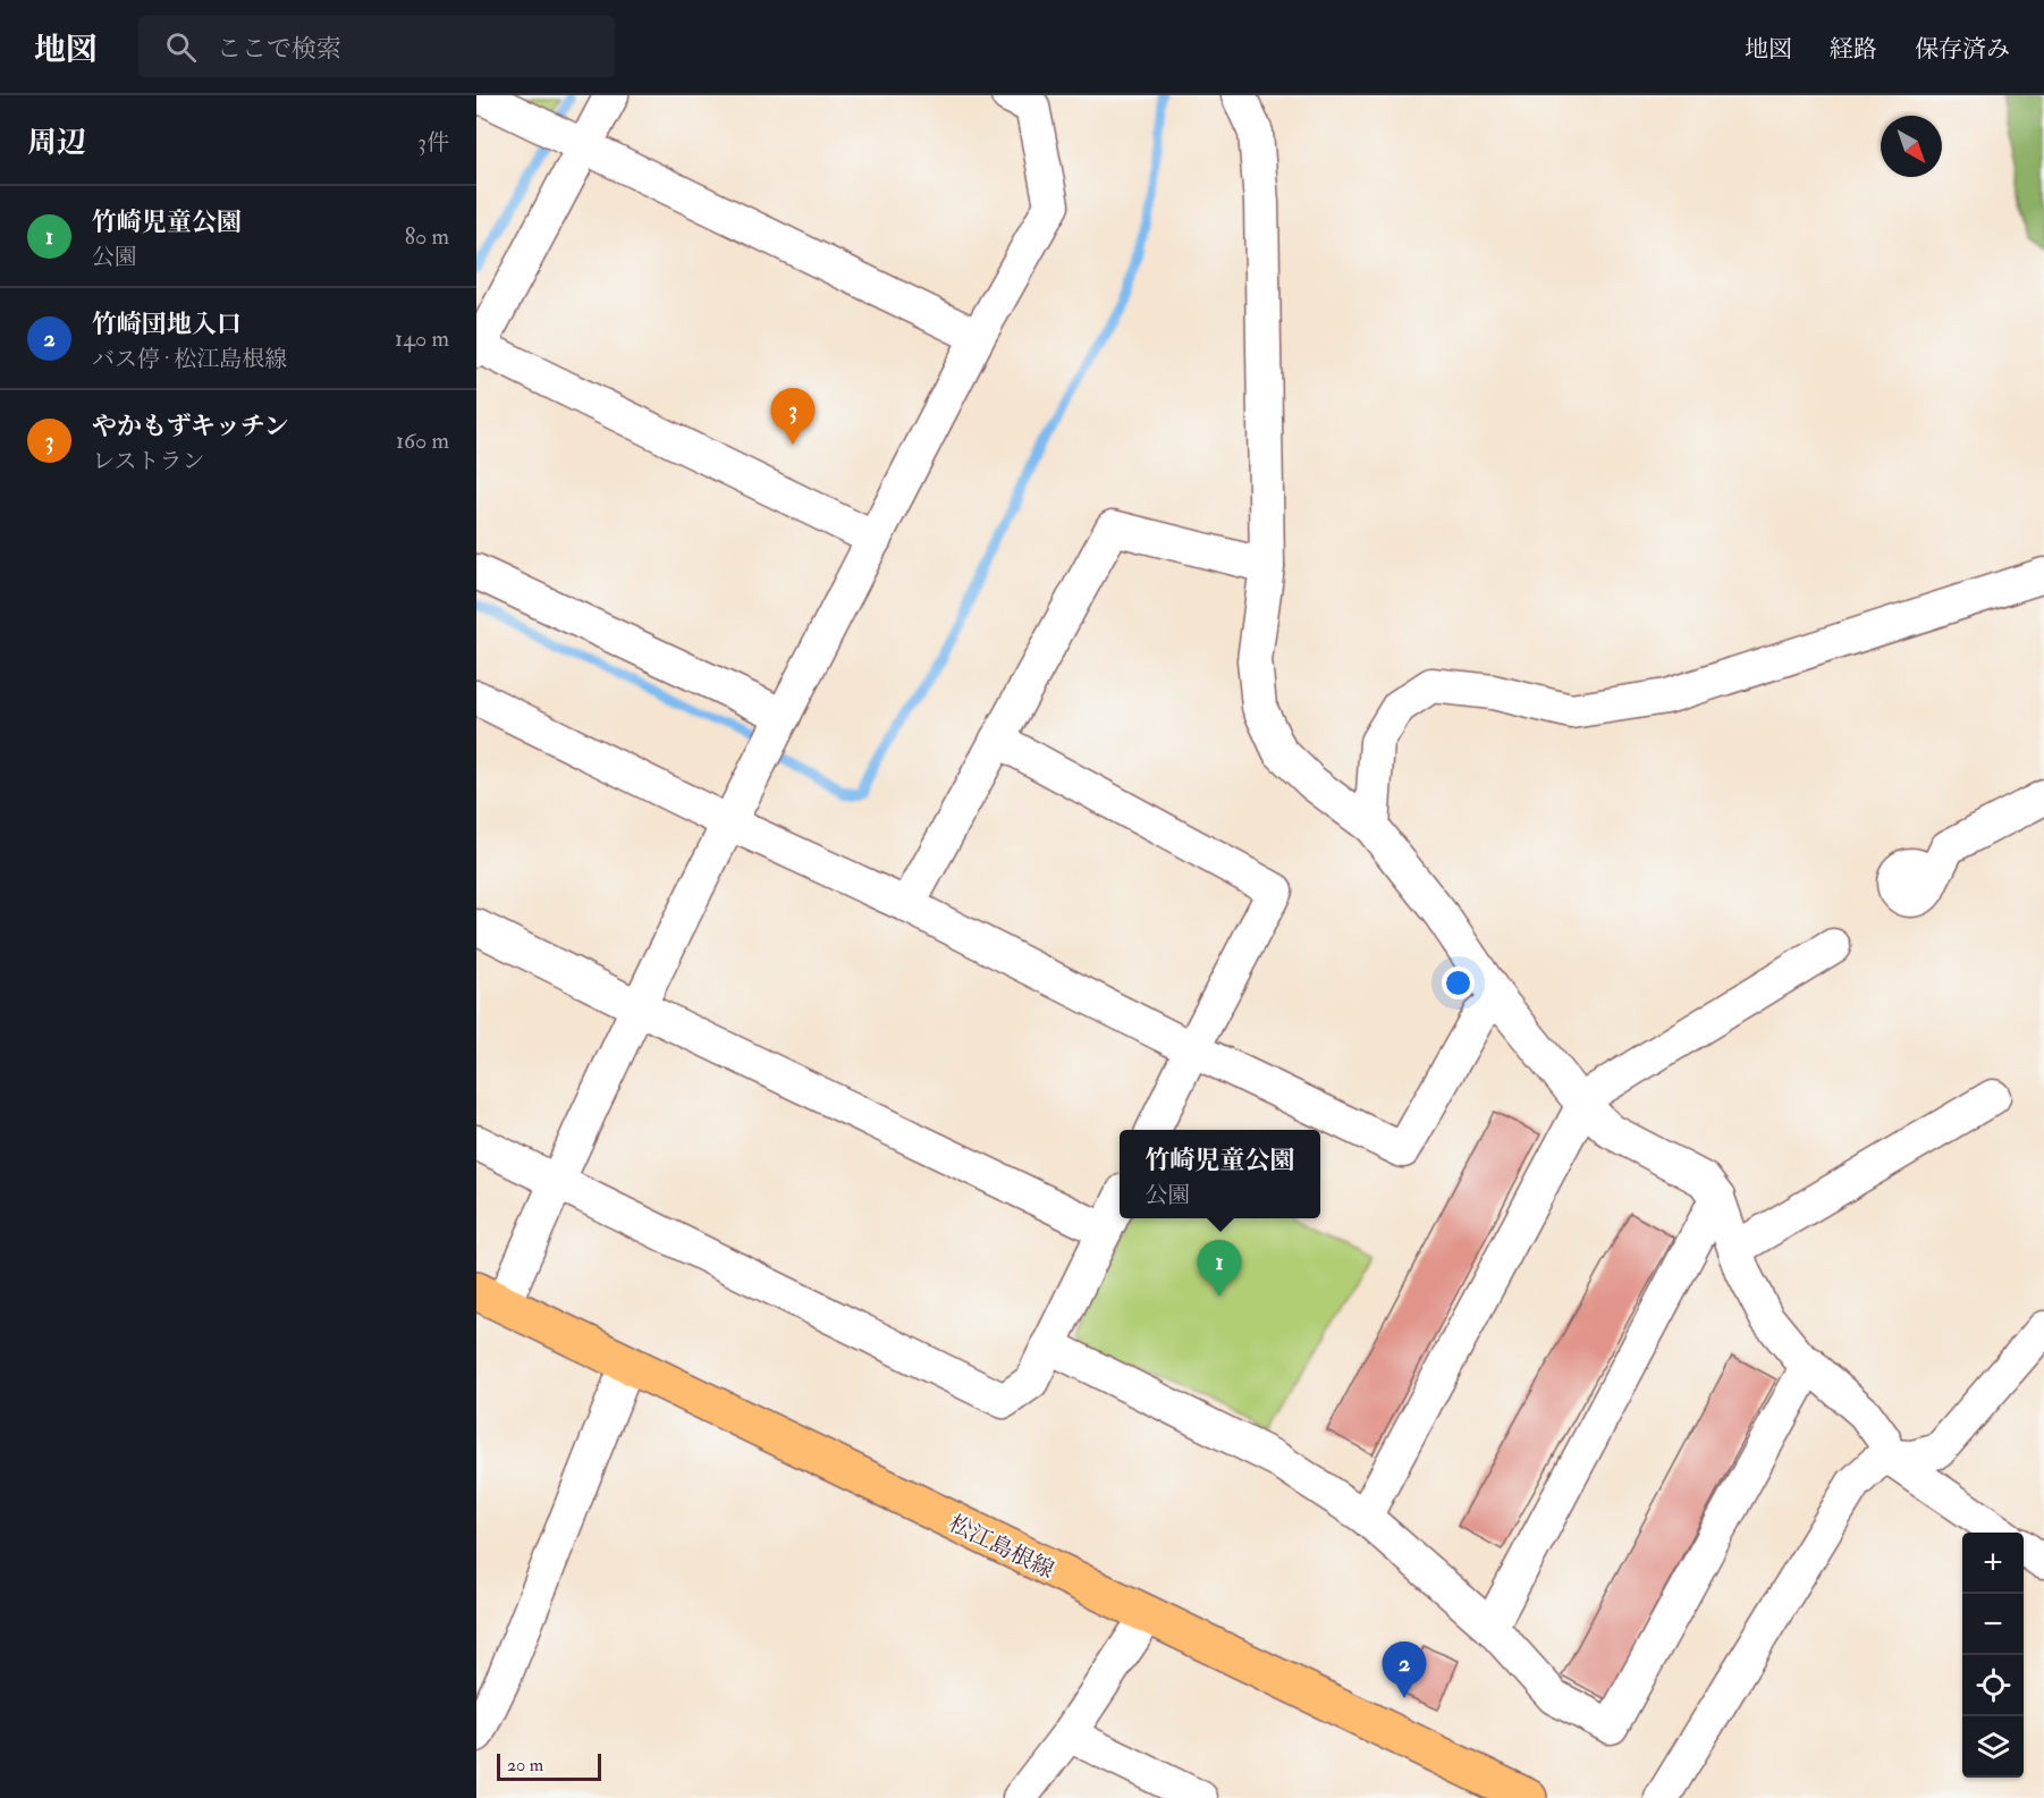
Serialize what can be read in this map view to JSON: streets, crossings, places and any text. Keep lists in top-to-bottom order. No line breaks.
{"streets":{"main road":["松江島根線"]},"scale_bar":"20 m","north":"bottom right","page":{"header":"地図","search":"ここで検索","nav":["地図","経路","保存済み"],"heading":["周辺","3件"],"list":[{"mark":"1","name":"竹崎児童公園","note":"公園","value":"80 m"},{"mark":"2","name":"竹崎団地入口","note":"バス停 · 松江島根線","value":"140 m"},{"mark":"3","name":"やかもずキッチン","note":"レストラン","value":"160 m"}],"pins":["3","1","2"],"popup":["竹崎児童公園","公園"],"map_buttons":["+","−"],"scale":"20 m"}}
